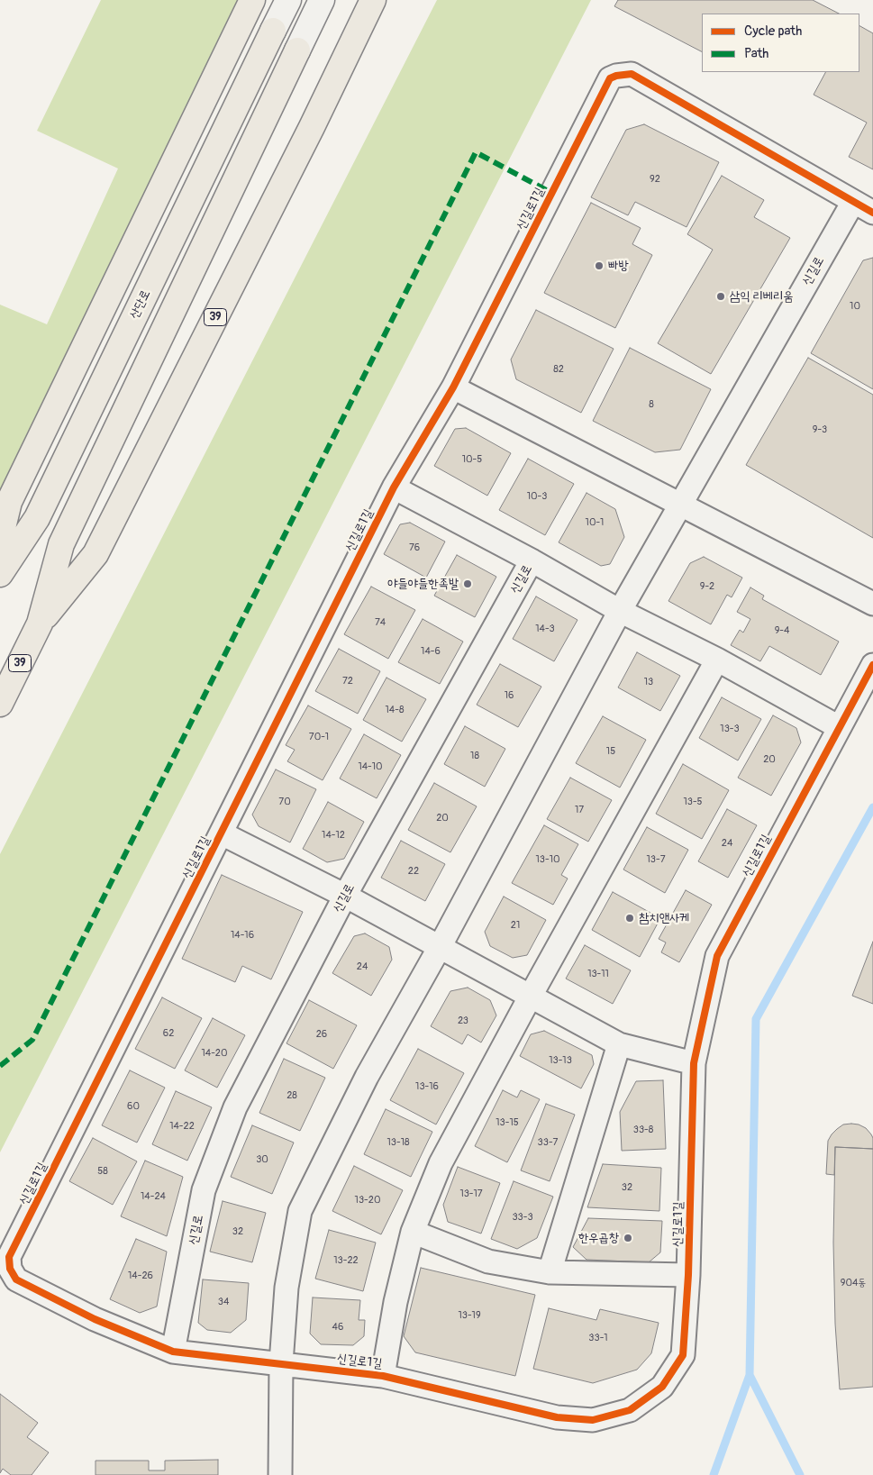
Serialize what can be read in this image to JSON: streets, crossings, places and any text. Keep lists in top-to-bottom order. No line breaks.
{"streets":{"main road":["산단로","39"],"street":["신길로1길","신길로"]},"crossings":[["신길로1길","신길로"]],"places":["빠방","삼익 리베리움","야들야들한족발","참치앤사케","한우곱창"],"house_numbers":["92","10","82","8","9-3","10-5","10-3","10-1","76","9-2","74","14-3","9-4","14-6","72","13","16","14-8","13-3","70-1","15","18","20","14-10","70","13-5","17","20","14-12","24","13-10","13-7","22","21","14-16","24","13-11","23","62","26","14-20","13-13","13-16","28","60","13-15","14-22","33-8","13-18","33-7","30","58","32","13-17","14-24","13-20","33-3","32","13-22","14-26","904동","34","13-19","46","33-1"],"legend":["Cycle path","Path"]}
